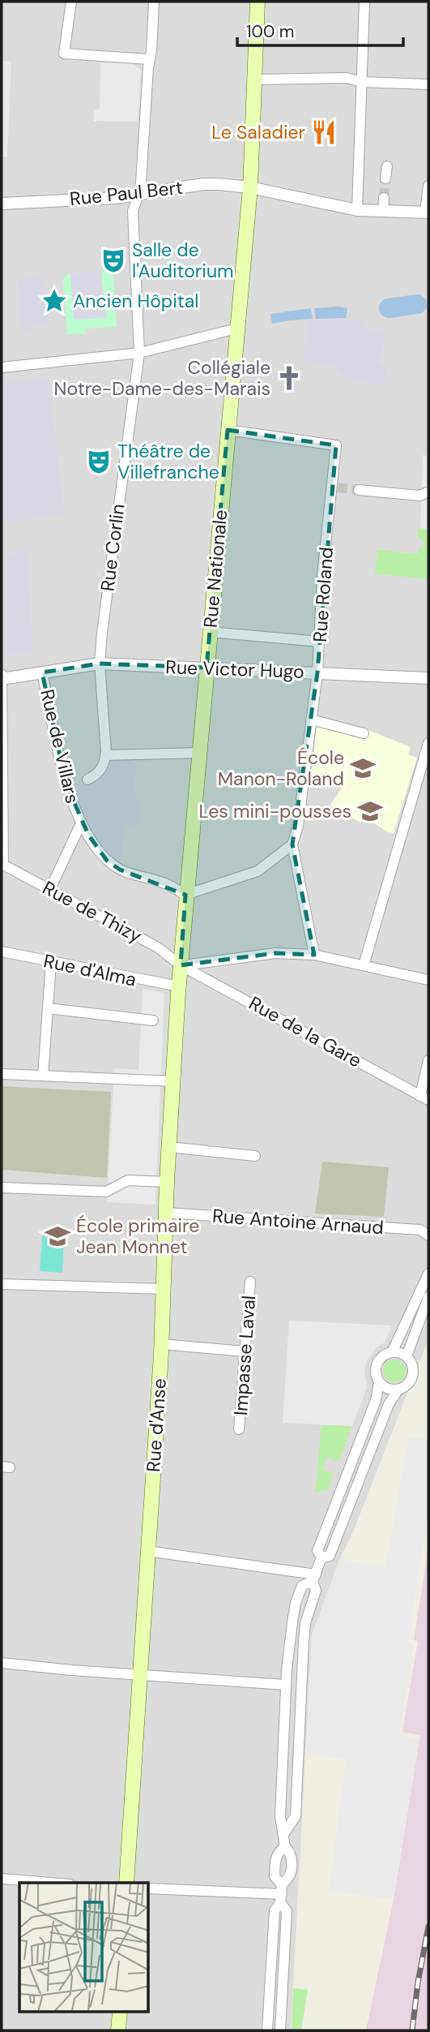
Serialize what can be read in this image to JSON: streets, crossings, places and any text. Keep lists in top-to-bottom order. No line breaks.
{"streets":{"main road":["Rue Nationale","Rue d'Anse"],"street":["Rue Paul Bert","Rue Corlin","Rue Roland","Rue Victor Hugo","Rue de Villars","Rue de Thizy","Rue d'Alma","Rue de la Gare","Rue Antoine Arnaud","Impasse Laval"]},"crossings":[["Rue Paul Bert","Rue Corlin"],["Rue Paul Bert","Rue Nationale"],["Rue Corlin","Rue Victor Hugo"],["Rue Nationale","Rue Roland"],["Rue Nationale","Rue Victor Hugo"],["Rue Nationale","Rue de Villars"],["Rue Nationale","Rue de Thizy"],["Rue Nationale","Rue de la Gare"],["Rue Nationale","Rue d'Anse"],["Rue Roland","Rue Victor Hugo"],["Rue Victor Hugo","Rue de Villars"],["Rue de Thizy","Rue de la Gare"],["Rue de Thizy","Rue d'Anse"],["Rue d'Alma","Rue d'Anse"],["Rue de la Gare","Rue d'Anse"],["Rue Antoine Arnaud","Rue d'Anse"]],"places":{"restaurant":["Le Saladier"],"theatre":["Salle de l'Auditorium","Théâtre de Villefranche"],"place":["Ancien Hôpital"],"church":["Collégiale Notre-Dame-des-Marais"],"school or university":["École Manon-Roland","Les mini-pousses","École primaire Jean Monnet"]},"scale_bar":"100 m"}
